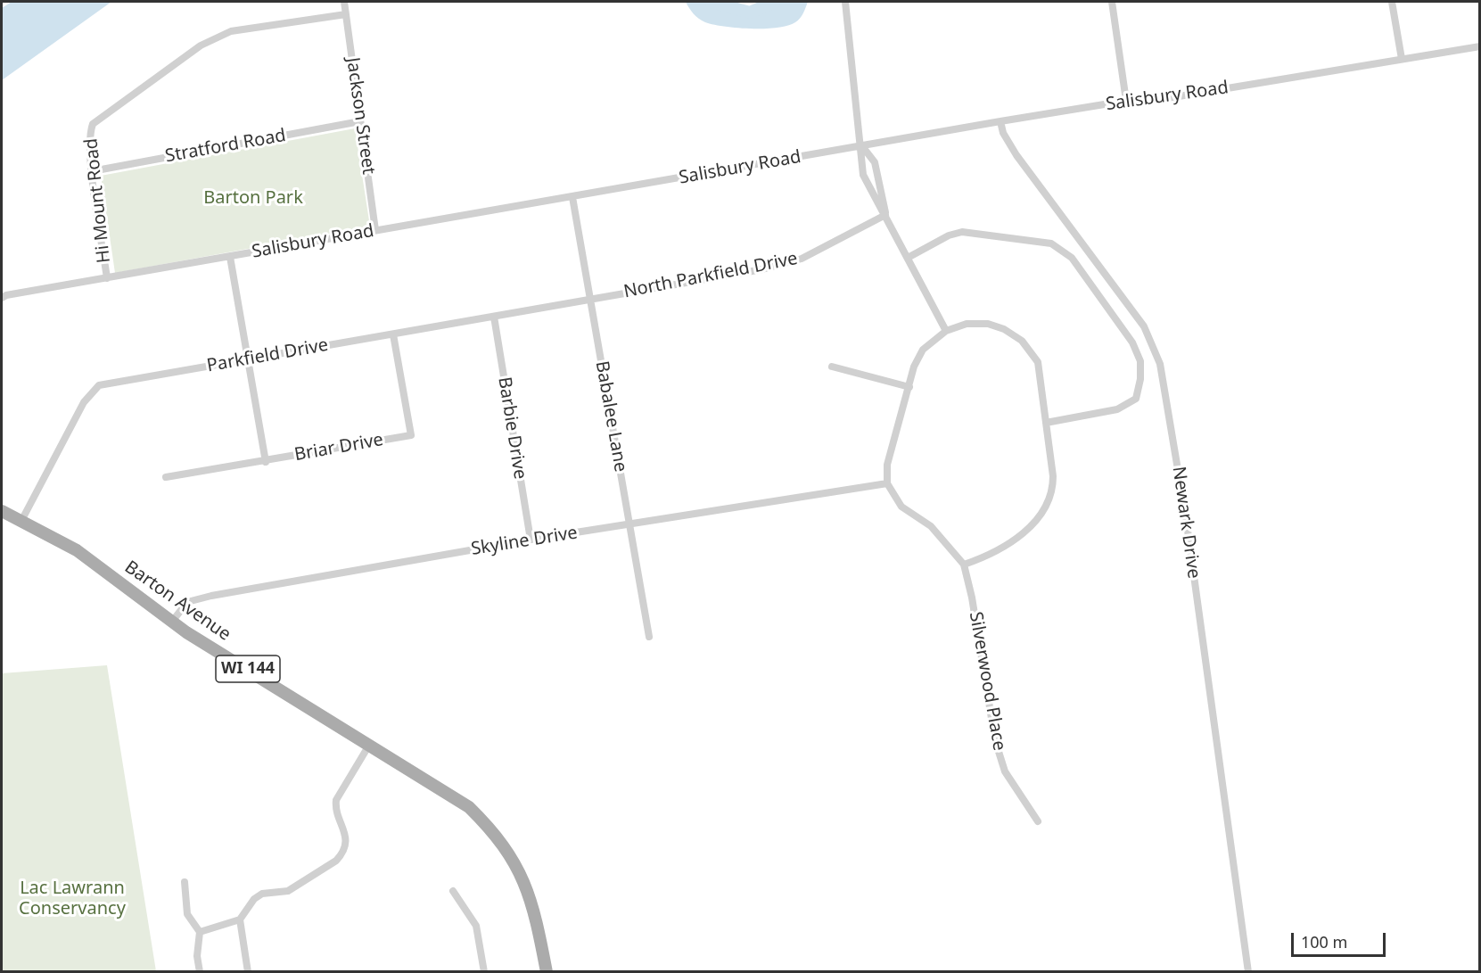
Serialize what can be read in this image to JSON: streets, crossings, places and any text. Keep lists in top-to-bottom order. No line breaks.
{"streets":{"main road":["Barton Avenue","WI 144"],"street":["Salisbury Road","Jackson Street","Stratford Road","Hi Mount Road","North Parkfield Drive","Parkfield Drive","Babalee Lane","Barbie Drive","Briar Drive","Newark Drive","Skyline Drive","Silverwood Place"]},"crossings":[["Salisbury Road","Jackson Street"],["Salisbury Road","Hi Mount Road"],["Salisbury Road","Babalee Lane"],["Salisbury Road","Newark Drive"],["Jackson Street","Stratford Road"],["Jackson Street","Hi Mount Road"],["Stratford Road","Hi Mount Road"],["North Parkfield Drive","Parkfield Drive"],["North Parkfield Drive","Babalee Lane"],["Parkfield Drive","Babalee Lane"],["Parkfield Drive","Barbie Drive"],["Parkfield Drive","Briar Drive"],["Parkfield Drive","Barton Avenue"],["Babalee Lane","Skyline Drive"],["Barbie Drive","Skyline Drive"],["Skyline Drive","Barton Avenue"]],"parks":["Barton Park","Lac Lawrann Conservancy"],"scale_bar":"100 m"}
